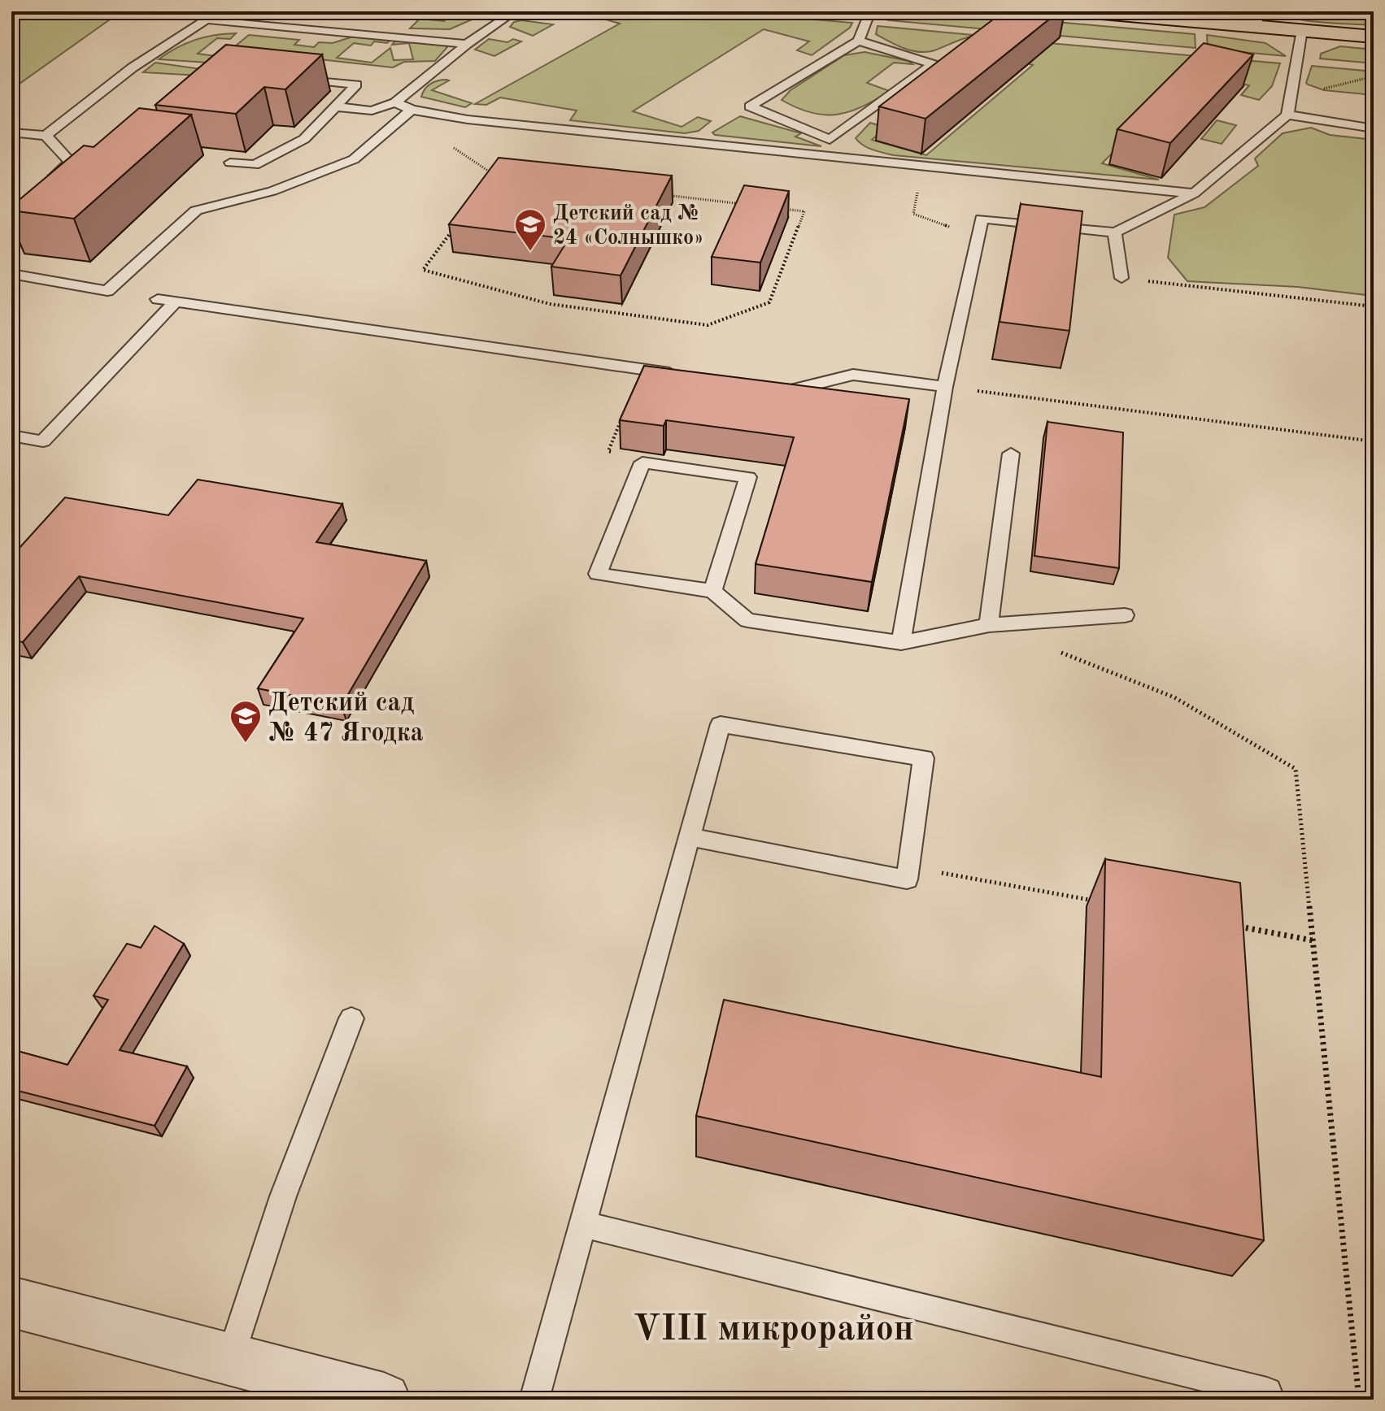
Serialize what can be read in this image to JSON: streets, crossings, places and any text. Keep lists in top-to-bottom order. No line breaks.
{"districts":["VIII микрорайон"],"places":{"school or university":["Детский сад № 24 «Солнышко»","Детский сад № 47 Ягодка"]}}
